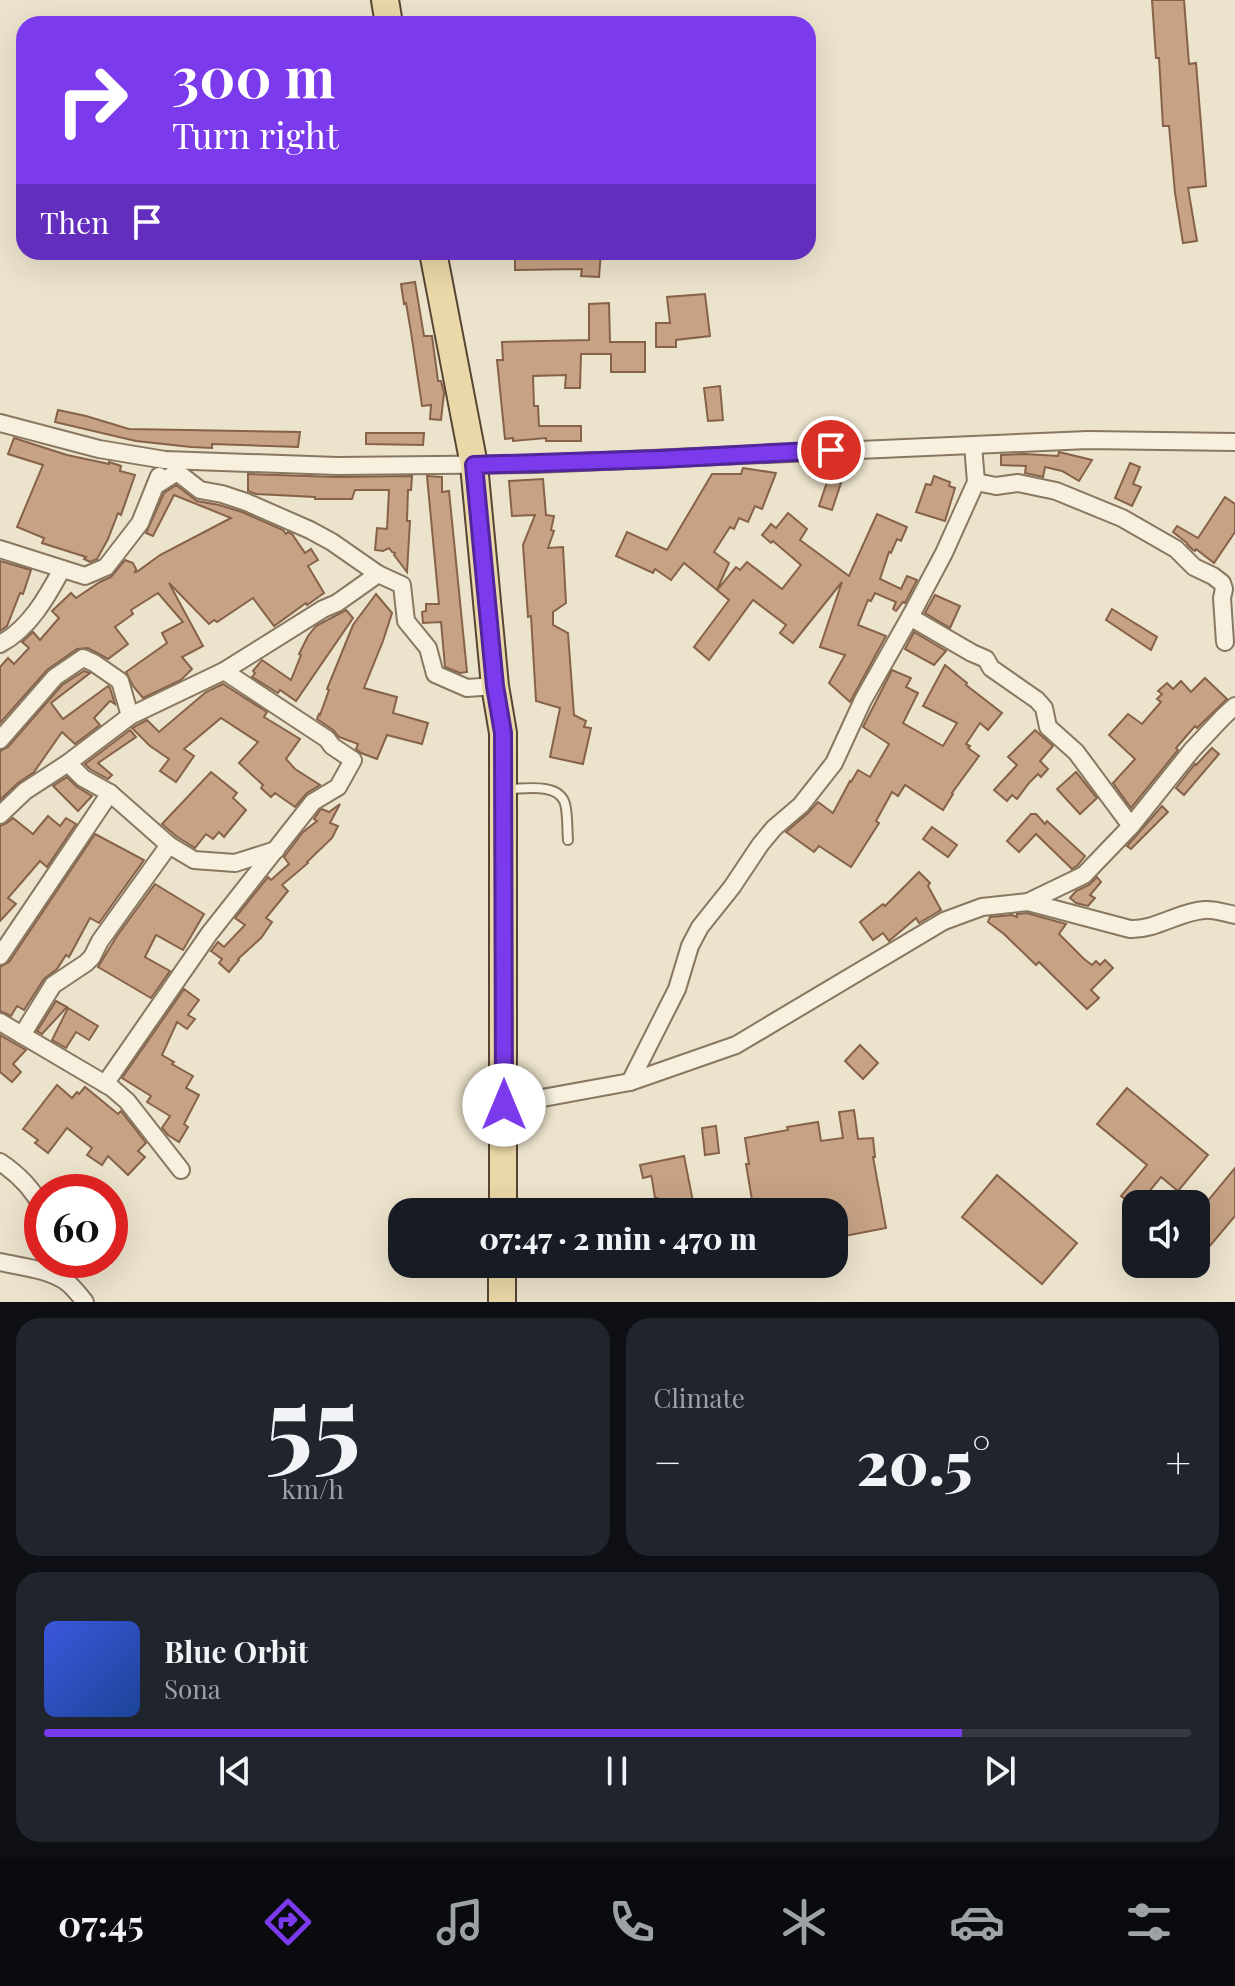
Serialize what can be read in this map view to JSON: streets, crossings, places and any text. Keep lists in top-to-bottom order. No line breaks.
{"page":{"turn":["300 m","Turn right"],"then":"Then","limit":"60","trip":"07:47 · 2 min · 470 m","tile":[["55","km/h"],"Climate"],"heat":["−","20.5°","+"],"song":["Blue Orbit","Sona"],"tabs":"07:45"}}
